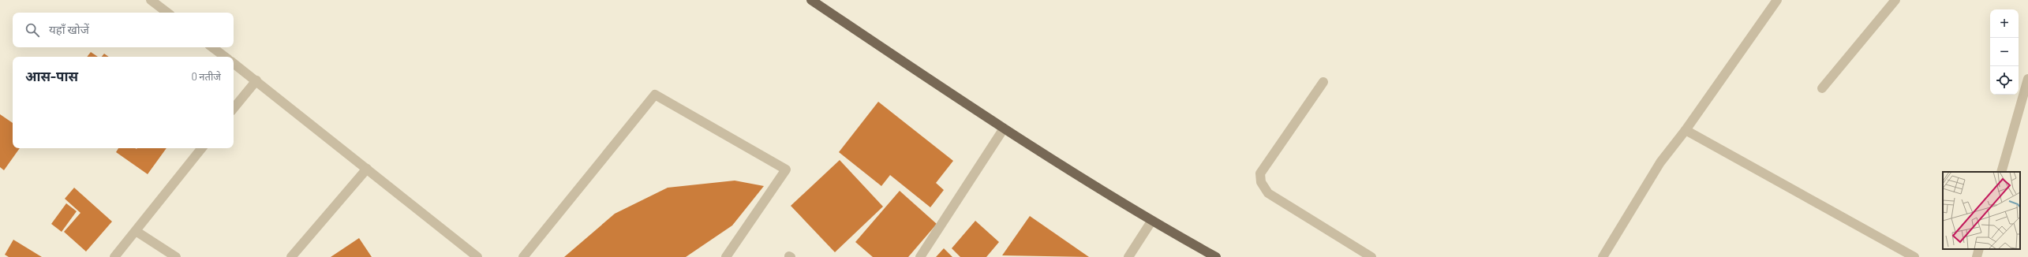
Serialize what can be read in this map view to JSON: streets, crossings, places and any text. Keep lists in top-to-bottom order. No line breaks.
{"page":{"map_buttons":["+","−"],"search":"यहाँ खोजें","heading":["आस-पास","0 नतीजे"]}}
